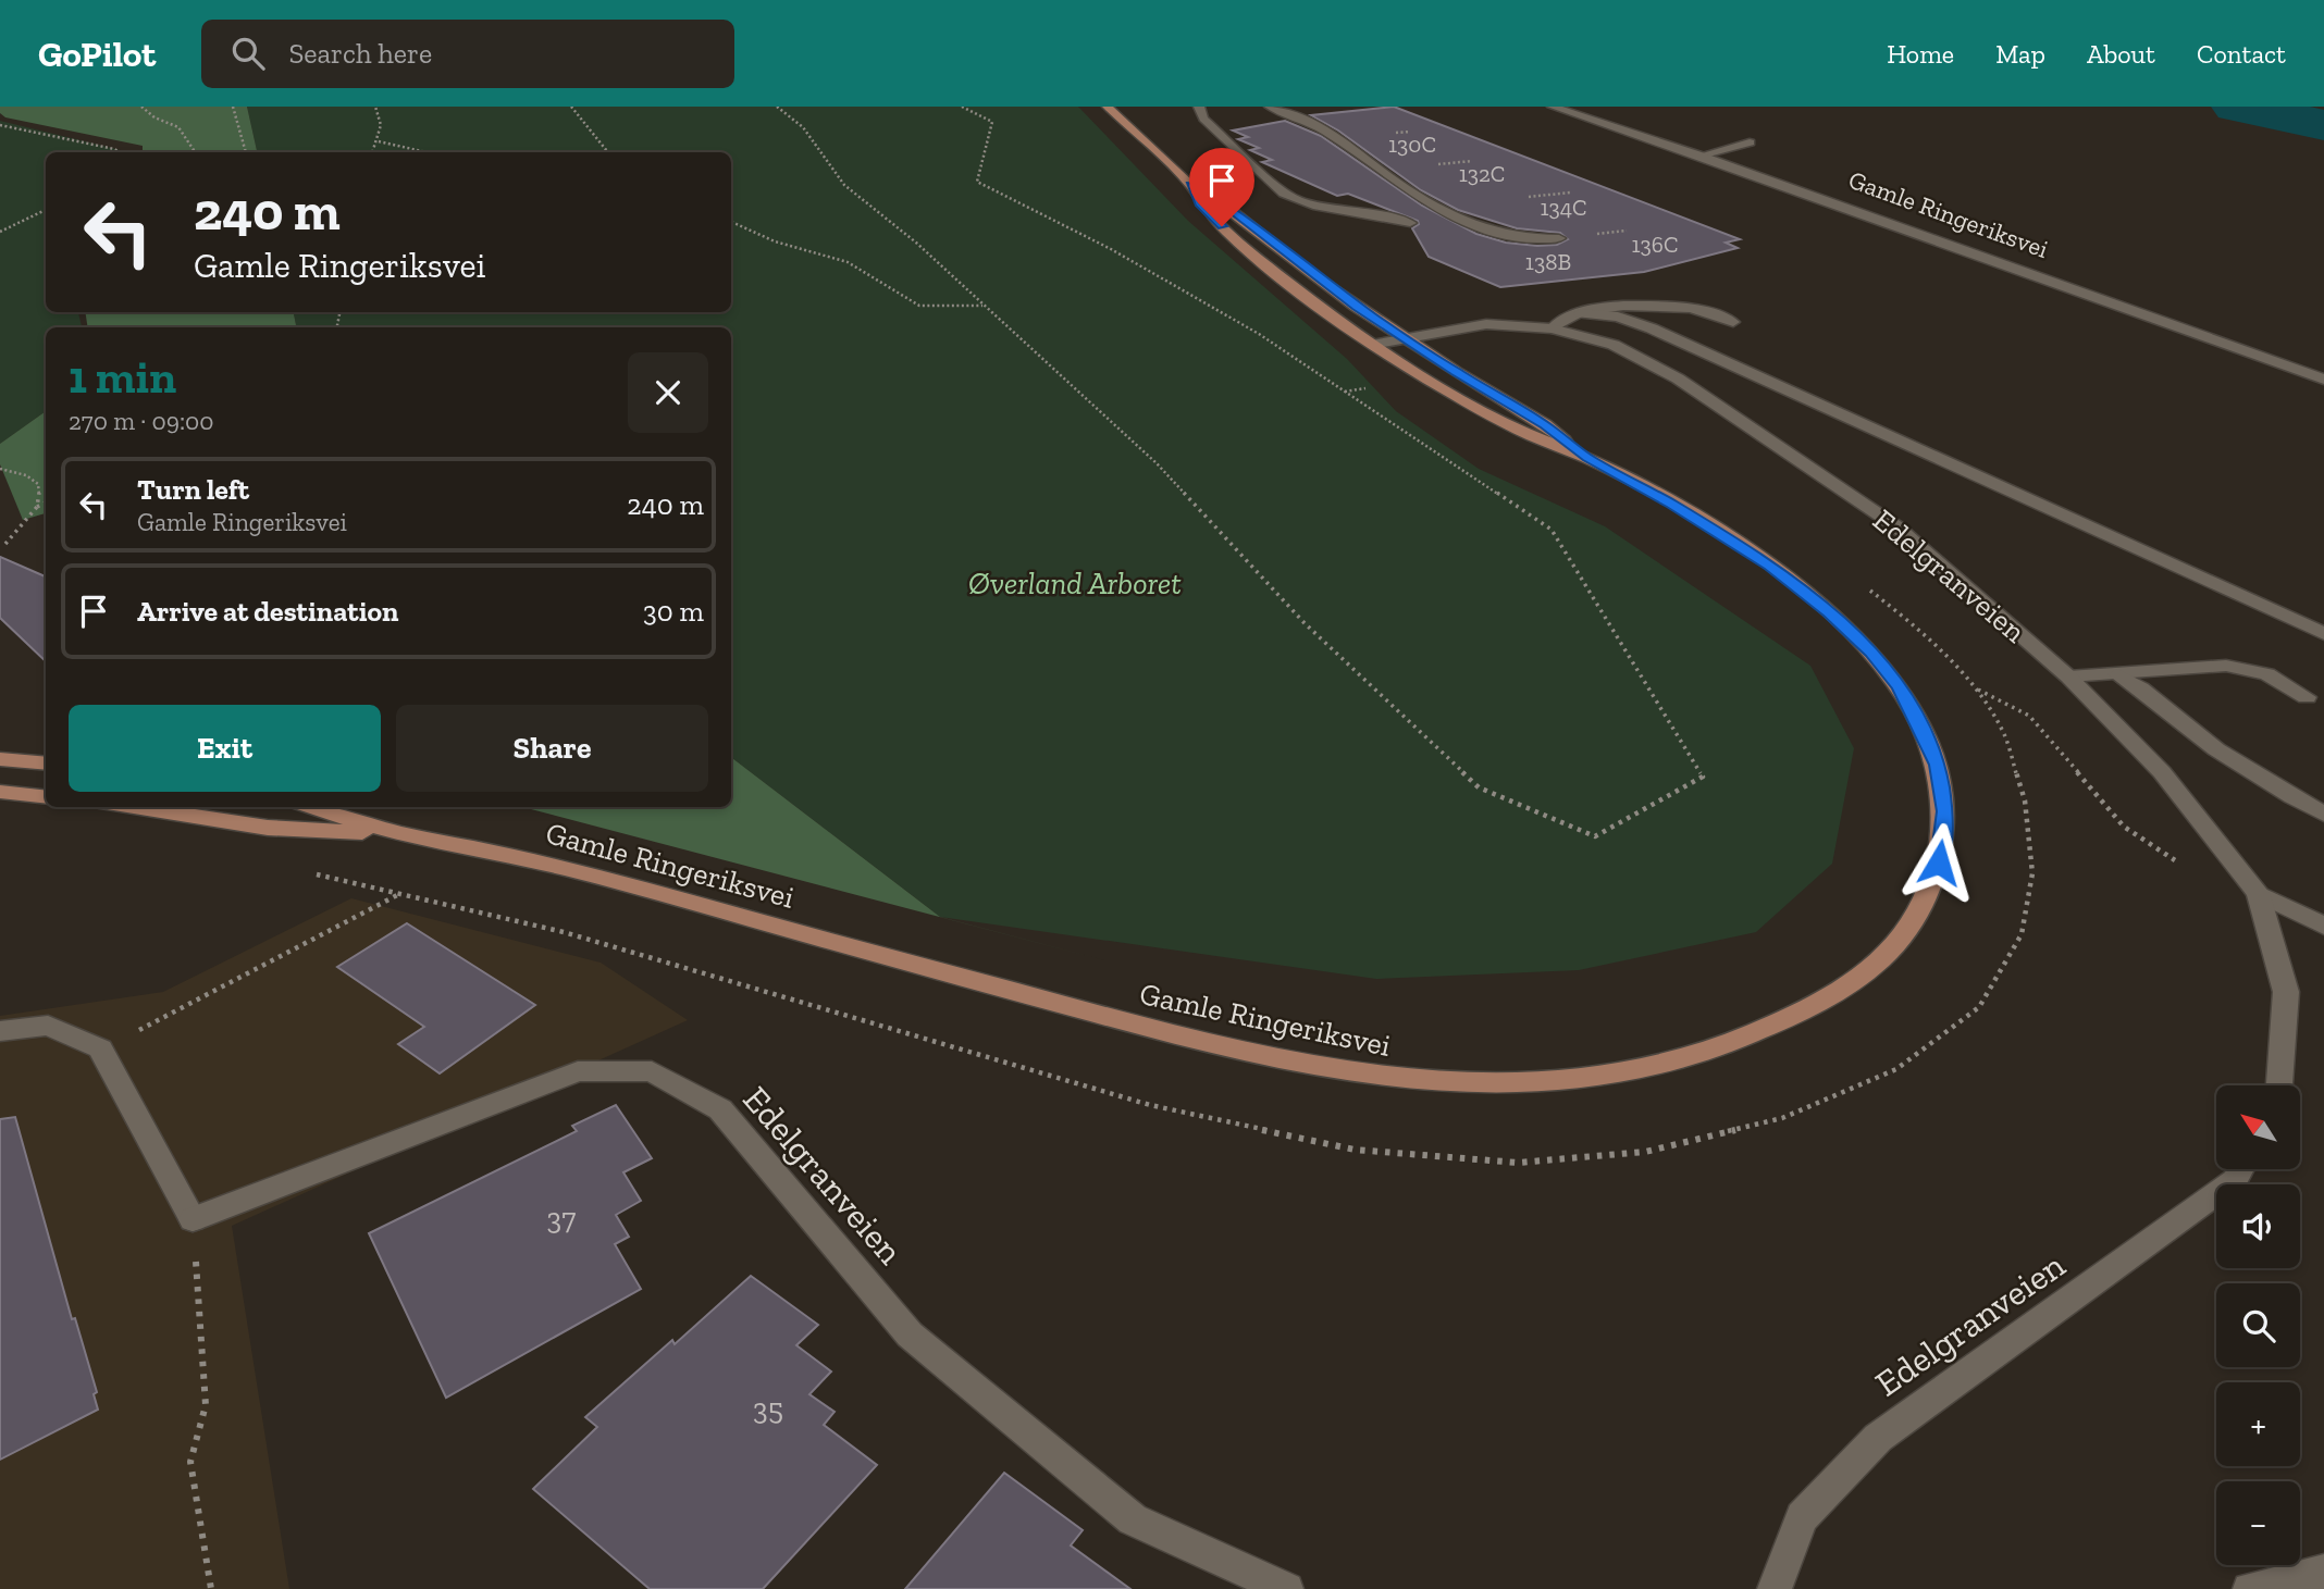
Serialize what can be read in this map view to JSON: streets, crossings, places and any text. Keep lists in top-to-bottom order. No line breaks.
{"streets":{"main road":["Gamle Ringeriksvei"],"street":["Edelgranveien"]},"crossings":[["Gamle Ringeriksvei","Edelgranveien"]],"parks":["Øverland Arboret"],"house_numbers":["130C","132C","134C","136C","138B","37","35"],"north":"top left","page":{"header":"GoPilot","search":"Search here","nav":["Home","Map","About","Contact"],"turn":["240 m","Gamle Ringeriksvei"],"heading":["1 min","270 m · 09:00"],"list":[{"name":"Turn left","note":"Gamle Ringeriksvei","value":"240 m"},{"name":"Arrive at destination","value":"30 m"}],"buttons":["Exit","Share"],"map_buttons":["+","−"]}}
